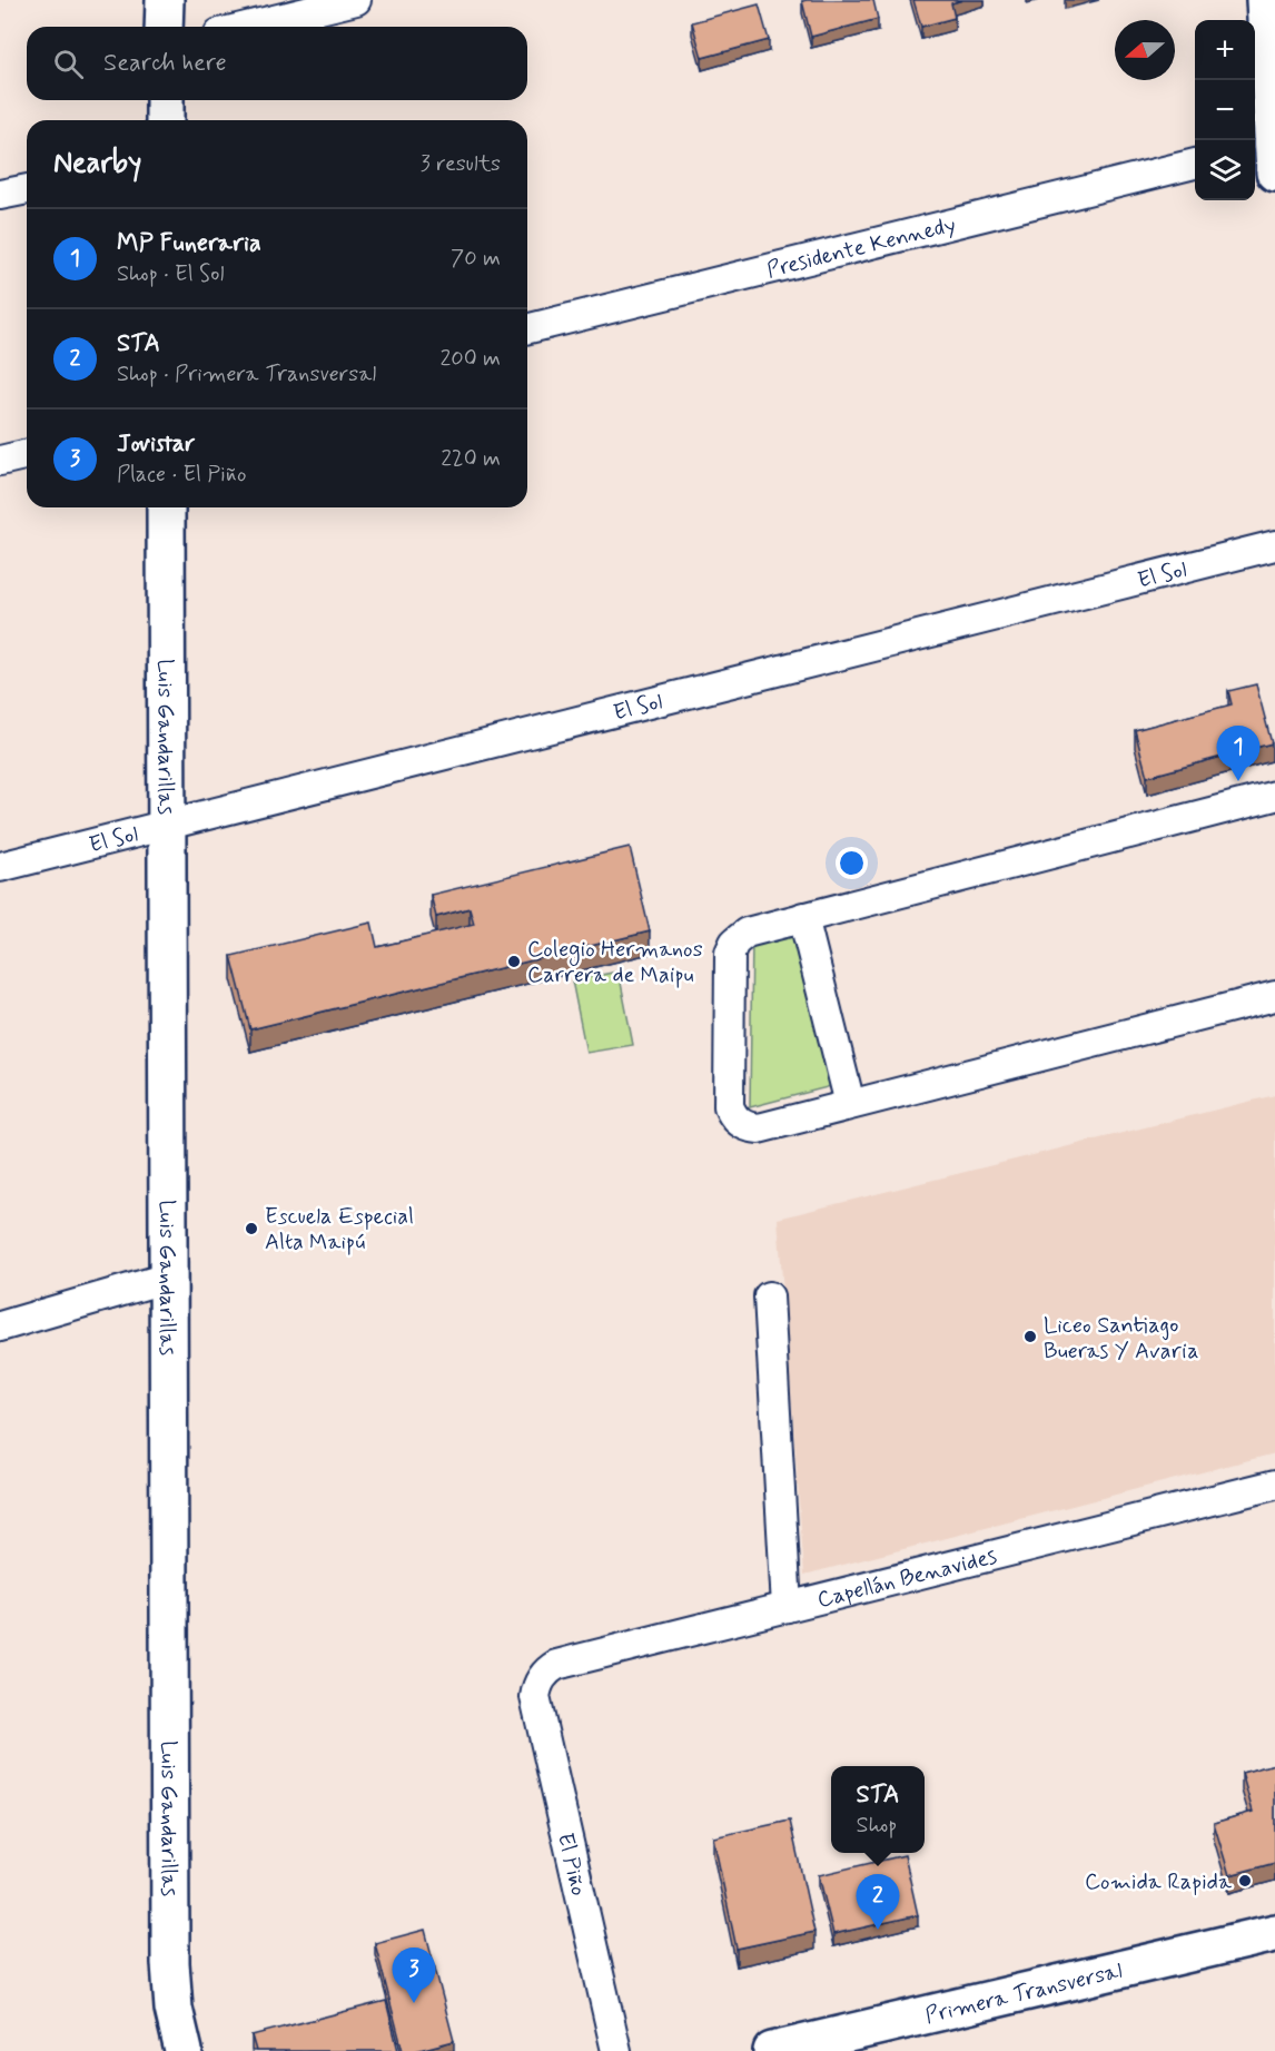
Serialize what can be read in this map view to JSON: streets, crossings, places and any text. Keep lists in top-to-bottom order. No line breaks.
{"streets":{"street":["Presidente Kennedy","El Sol","Luis Gandarillas","Capellán Benavides","El Piño","Primera Transversal"]},"crossings":[["El Sol","Luis Gandarillas"],["Capellán Benavides","El Piño"]],"places":["Colegio Hermanos Carrera de Maipu","Escuela Especial Alta Maipú","Liceo Santiago Bueras Y Avaria","Comida Rapida"],"north":"left","page":{"map_buttons":["+","−"],"search":"Search here","heading":["Nearby","3 results"],"list":[{"mark":"1","name":"MP Funeraria","note":"Shop · El Sol","value":"70 m"},{"mark":"2","name":"STA","note":"Shop · Primera Transversal","value":"200 m"},{"mark":"3","name":"Jovistar","note":"Place · El Piño","value":"220 m"}],"pins":["1","2","3"],"popup":["STA","Shop"]}}
